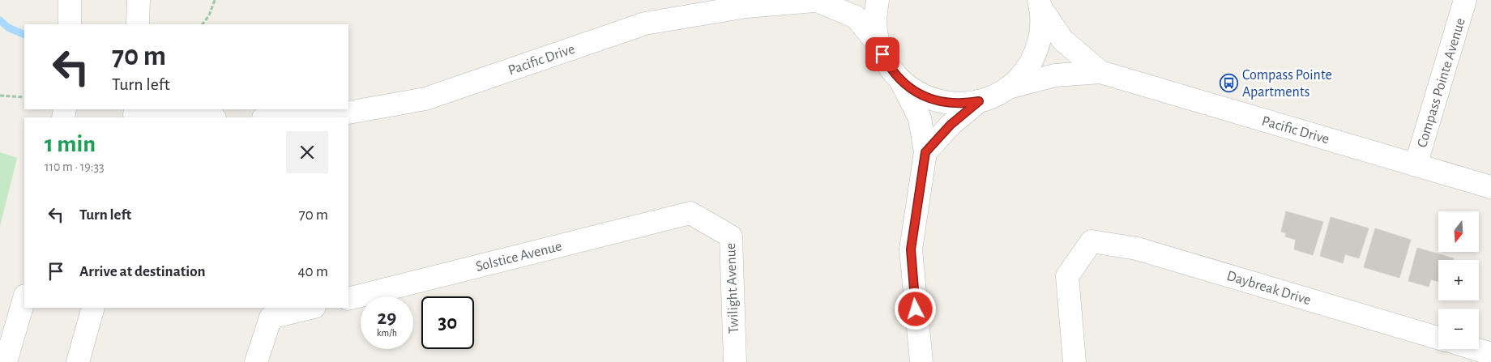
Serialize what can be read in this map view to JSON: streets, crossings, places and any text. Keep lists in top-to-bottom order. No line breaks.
{"streets":{"street":["Pacific Drive","Compass Pointe Avenue","Solstice Avenue","Daybreak Drive","Twilight Avenue"]},"crossings":[["Pacific Drive","Compass Pointe Avenue"],["Solstice Avenue","Twilight Avenue"]],"places":{"bus stop":["Compass Pointe Apartments"]},"north":"bottom","page":{"turn":["70 m","Turn left"],"heading":["1 min","110 m · 19:33"],"list":[{"name":"Turn left","value":"70 m"},{"name":"Arrive at destination","value":"40 m"}],"map_buttons":["+","−"],"speed":"29 km/h","limit":"30"}}
